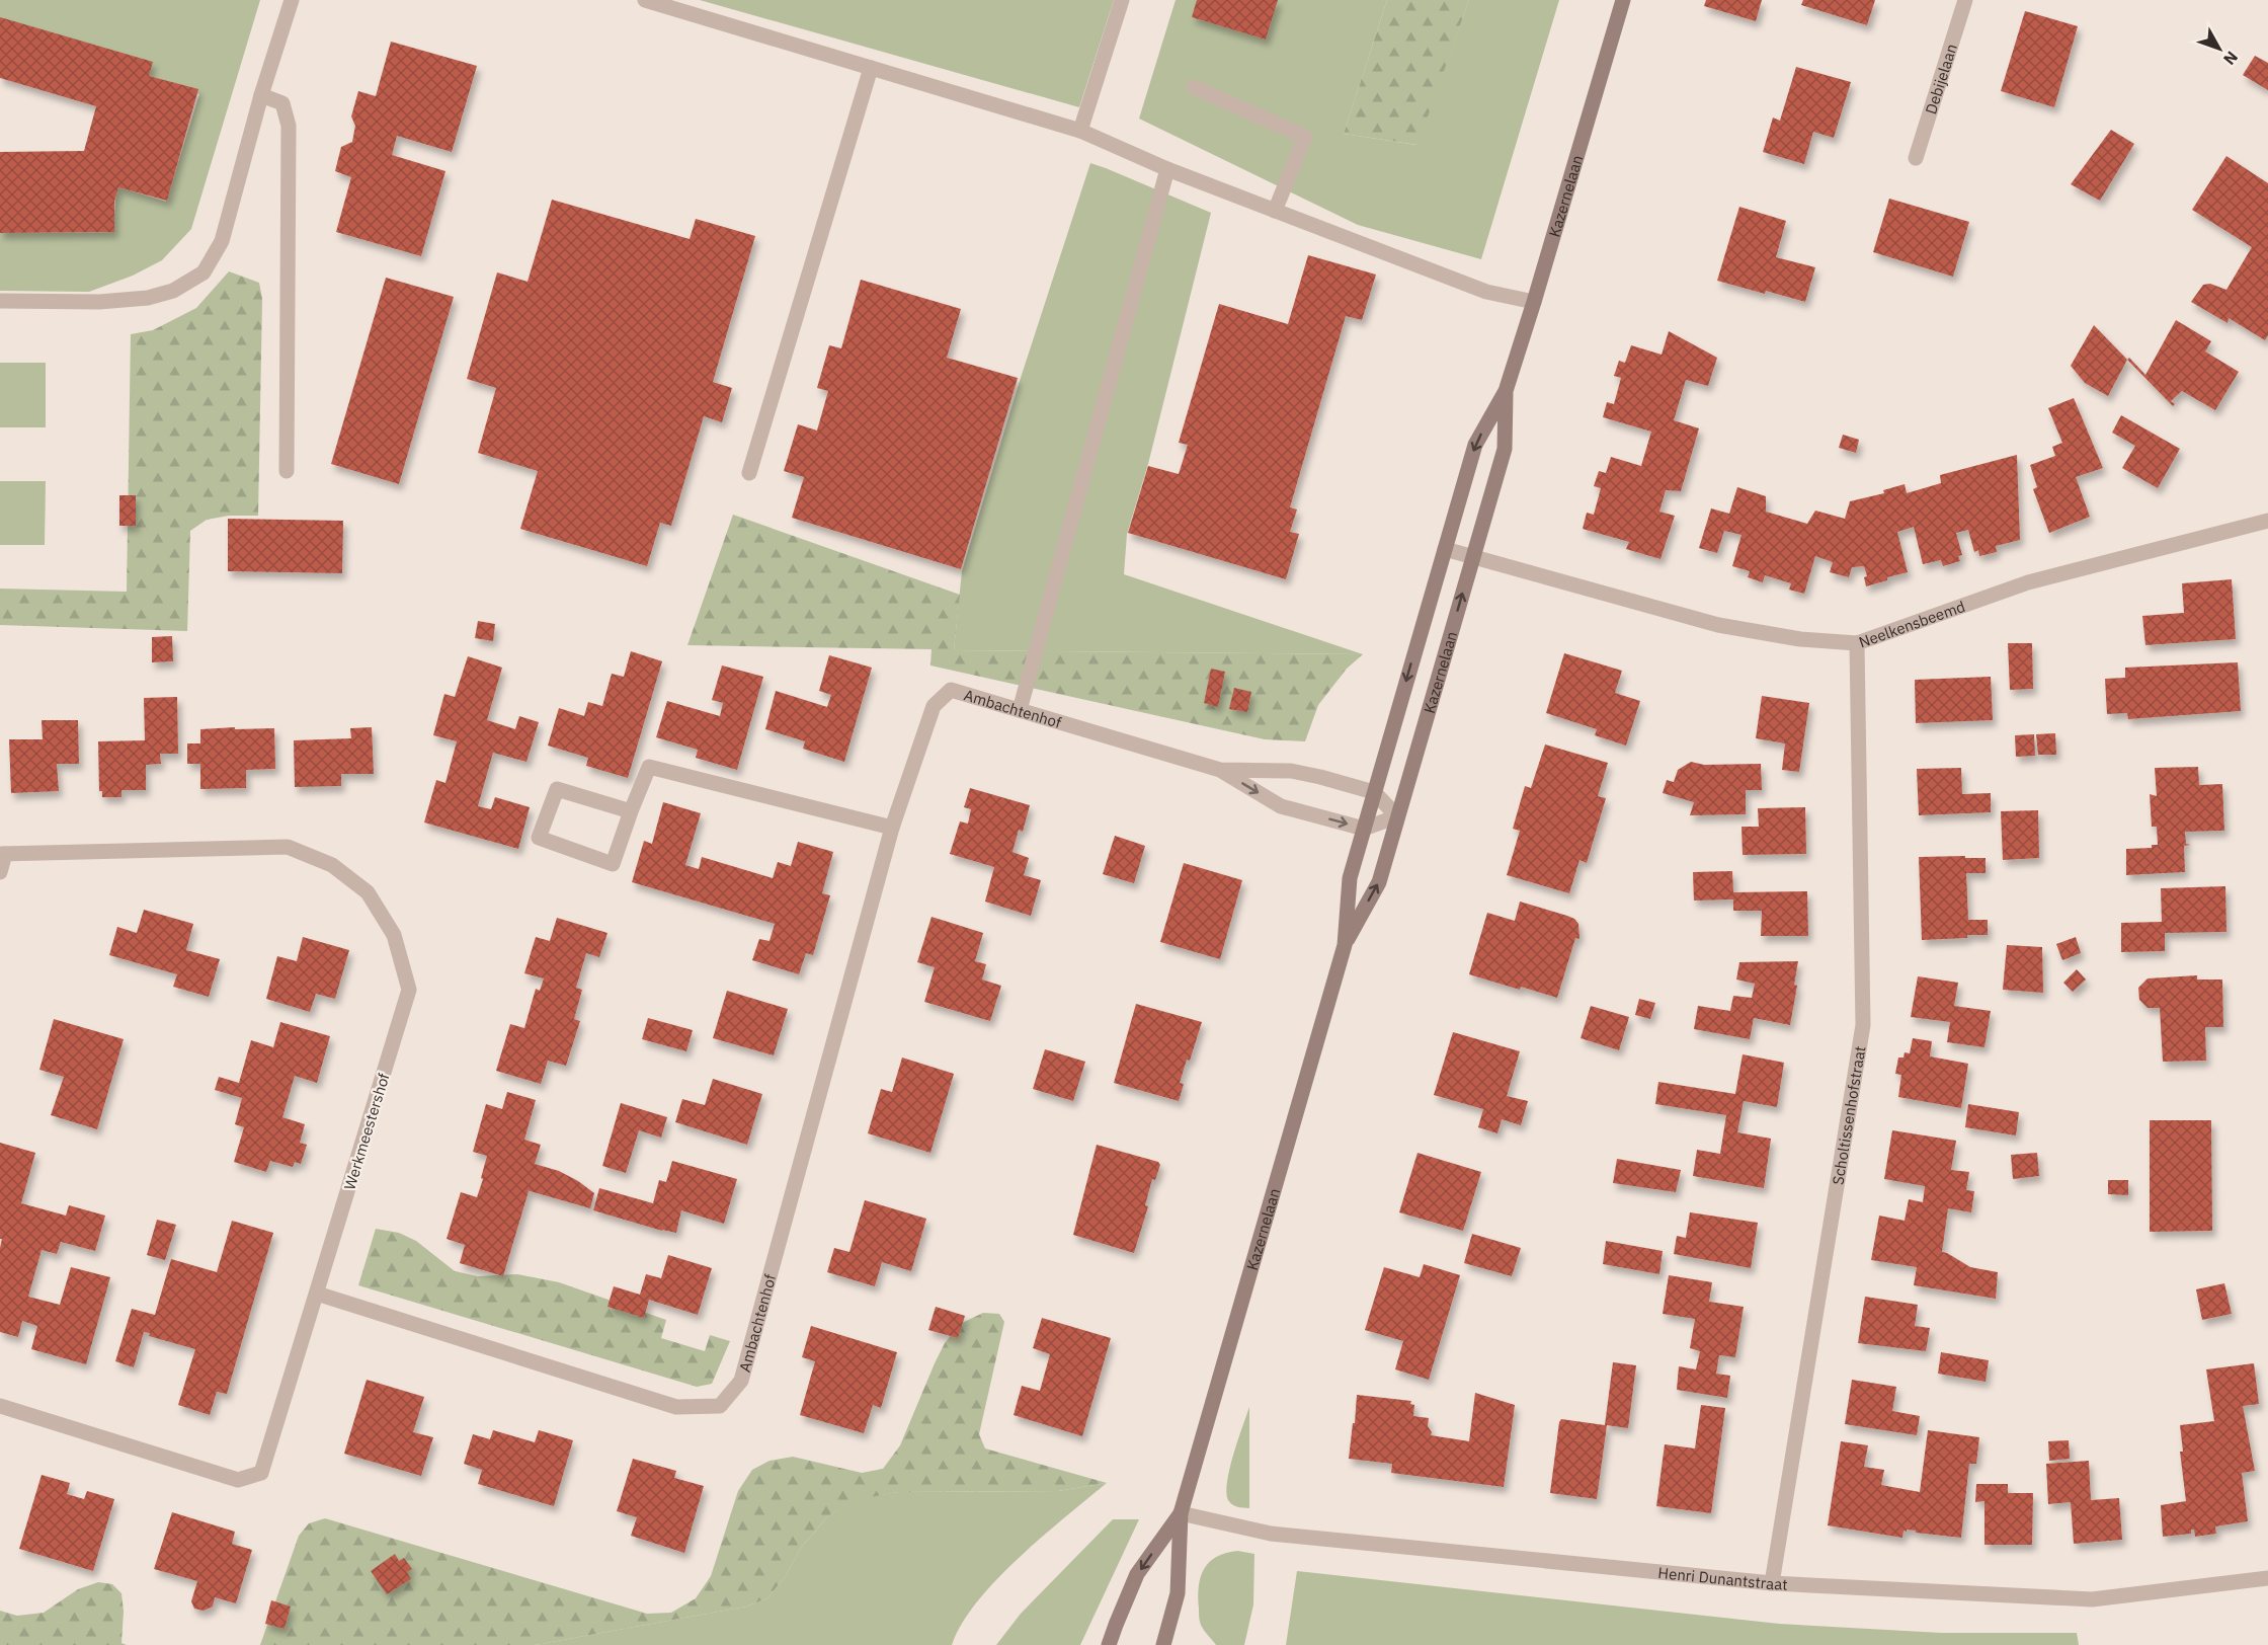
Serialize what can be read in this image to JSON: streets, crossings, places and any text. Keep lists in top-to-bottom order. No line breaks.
{"streets":{"street":["Debijelaan","Kazernelaan","Neelkensbeemd","Ambachtenhof","Scholtissenhofstraat","Werkmeestershof","Henri Dunantstraat"]},"crossings":[["Kazernelaan","Neelkensbeemd"],["Kazernelaan","Ambachtenhof"],["Kazernelaan","Henri Dunantstraat"],["Neelkensbeemd","Scholtissenhofstraat"],["Ambachtenhof","Werkmeestershof"],["Scholtissenhofstraat","Henri Dunantstraat"]],"north":"bottom right"}
